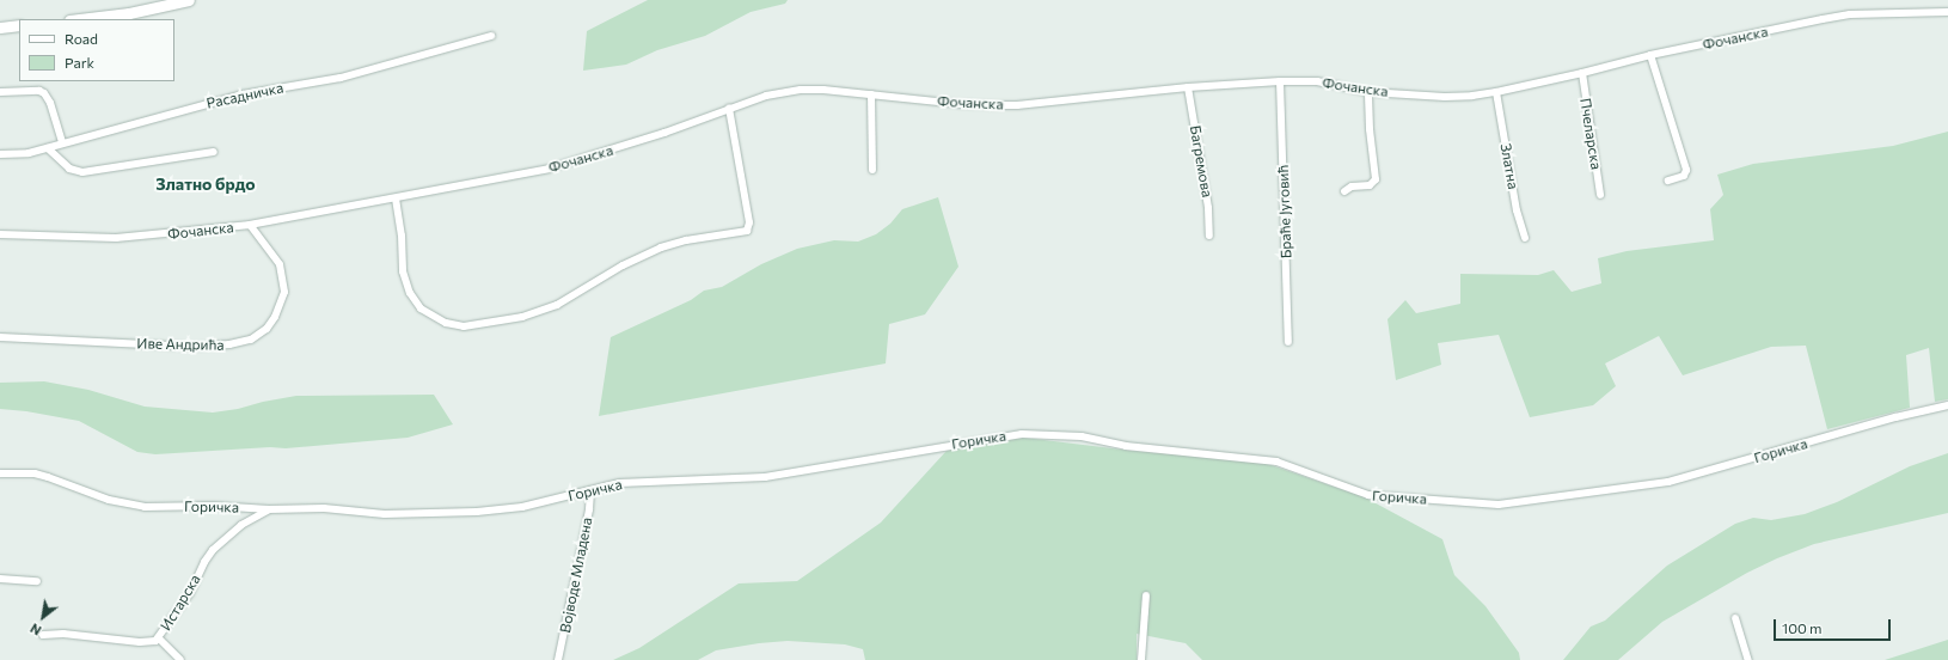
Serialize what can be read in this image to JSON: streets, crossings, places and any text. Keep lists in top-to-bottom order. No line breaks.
{"streets":{"street":["Фочанска","Расадничка","Пчеларска","Багремова","Златна","Браће Југовић","Иве Андрића","Горичка","Војводе Младена","Истарска"]},"crossings":[["Фочанска","Пчеларска"],["Фочанска","Багремова"],["Фочанска","Златна"],["Фочанска","Браће Југовић"],["Фочанска","Иве Андрића"],["Горичка","Војводе Младена"],["Горичка","Истарска"]],"districts":["Златно брдо"],"legend":["Road","Park"],"scale_bar":"100 m","north":"bottom left"}
